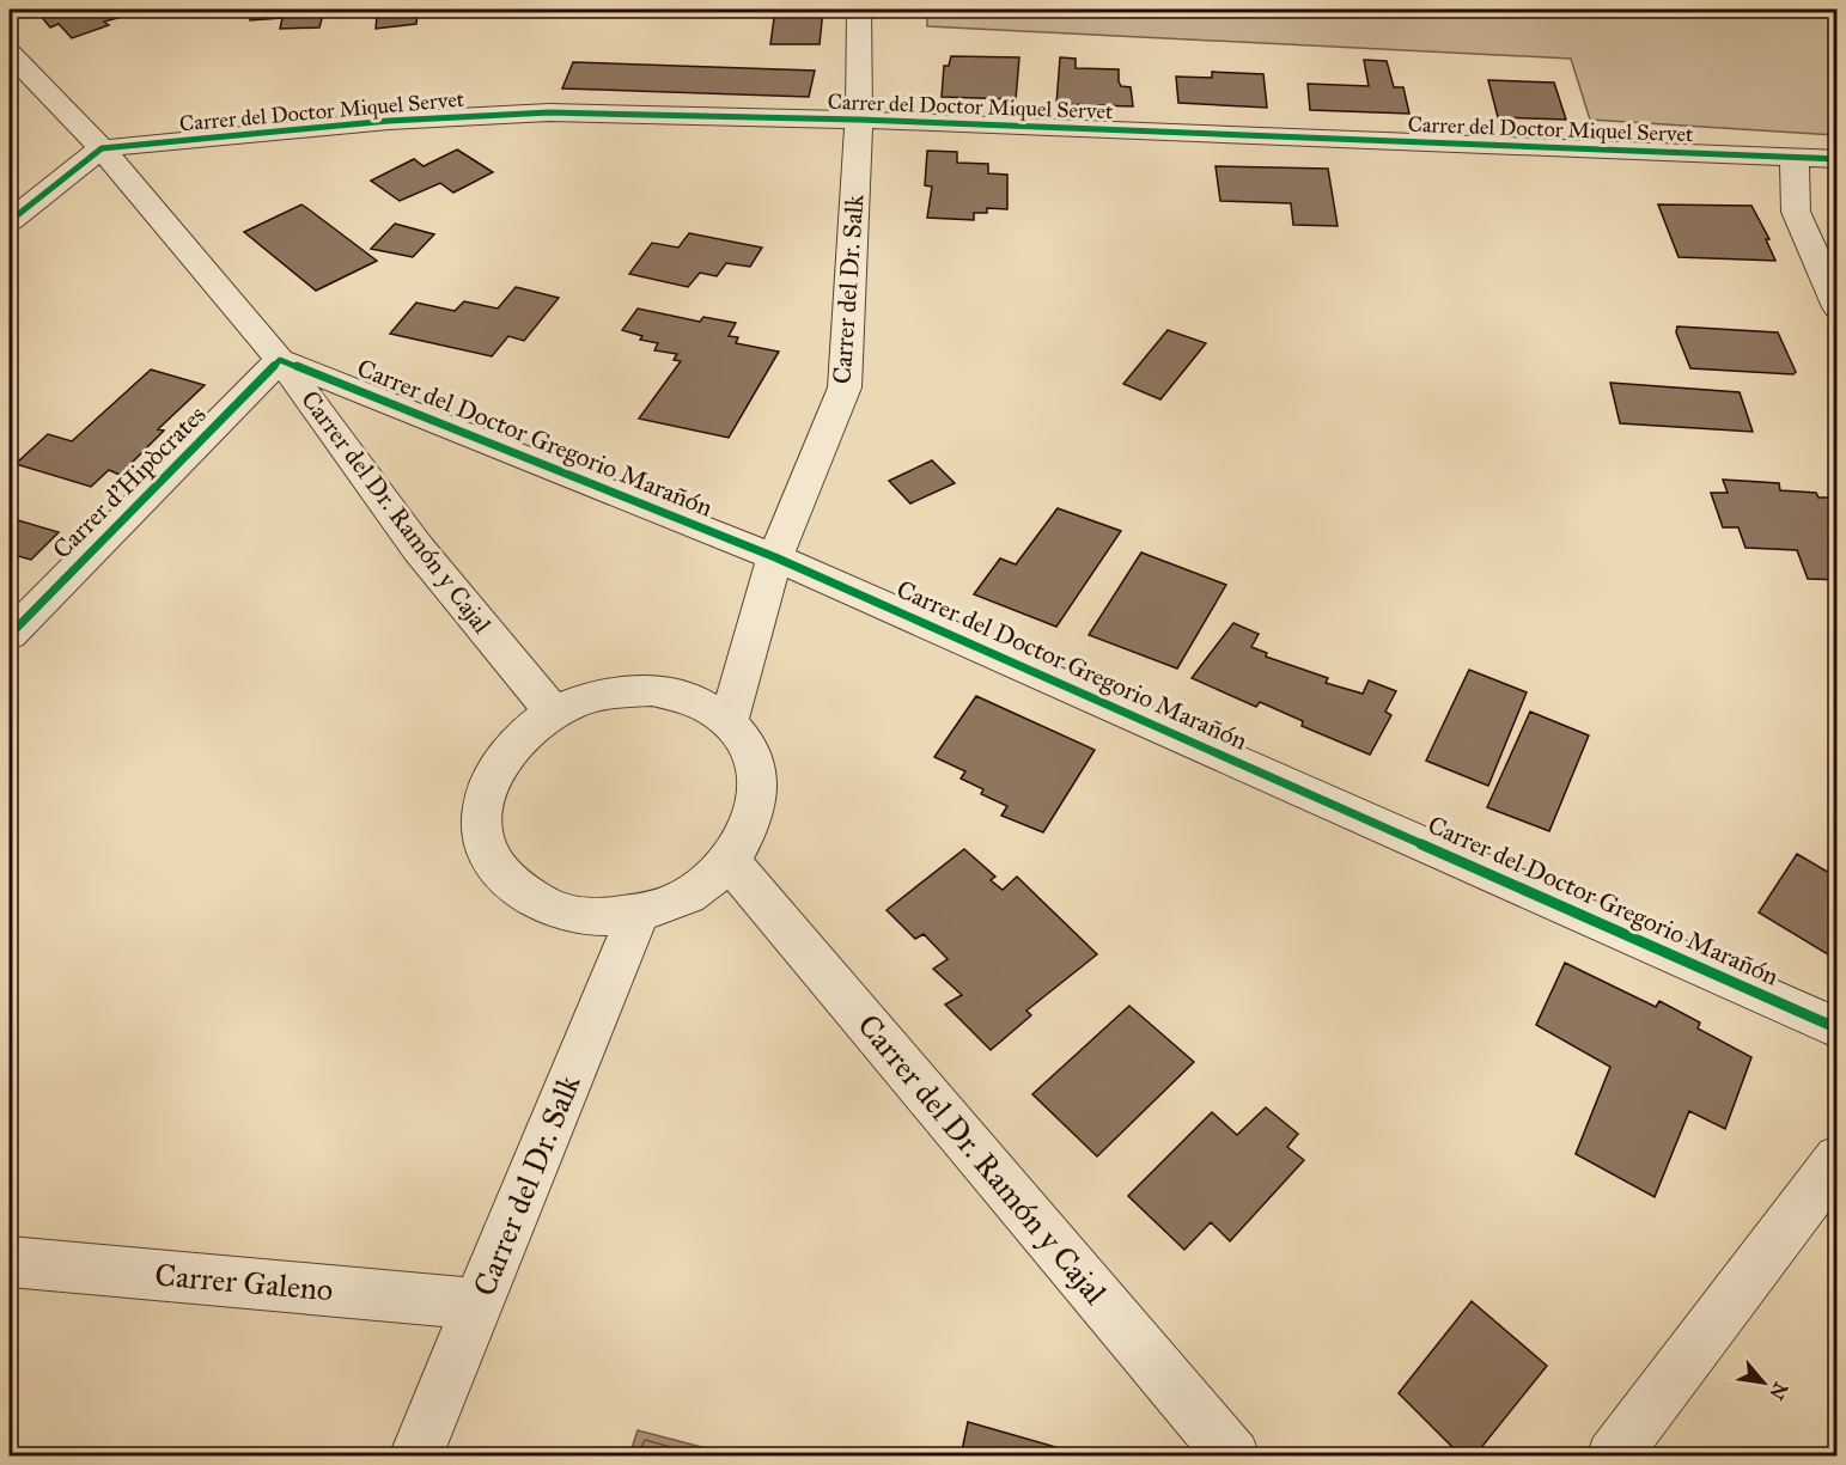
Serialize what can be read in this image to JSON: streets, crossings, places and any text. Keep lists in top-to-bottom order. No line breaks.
{"streets":{"street":["Carrer del Doctor Miquel Servet","Carrer del Dr. Salk","Carrer del Doctor Gregorio Marañón","Carrer d'Hipòcrates","Carrer del Dr. Ramón y Cajal","Carrer Galeno"]},"crossings":[["Carrer del Doctor Miquel Servet","Carrer del Dr. Salk"],["Carrer del Doctor Miquel Servet","Carrer del Dr. Ramón y Cajal"],["Carrer del Dr. Salk","Carrer del Doctor Gregorio Marañón"],["Carrer del Dr. Salk","Carrer del Dr. Ramón y Cajal"],["Carrer del Dr. Salk","Carrer Galeno"],["Carrer del Doctor Gregorio Marañón","Carrer d'Hipòcrates"],["Carrer del Doctor Gregorio Marañón","Carrer del Dr. Ramón y Cajal"],["Carrer d'Hipòcrates","Carrer del Dr. Ramón y Cajal"]],"north":"bottom right"}
